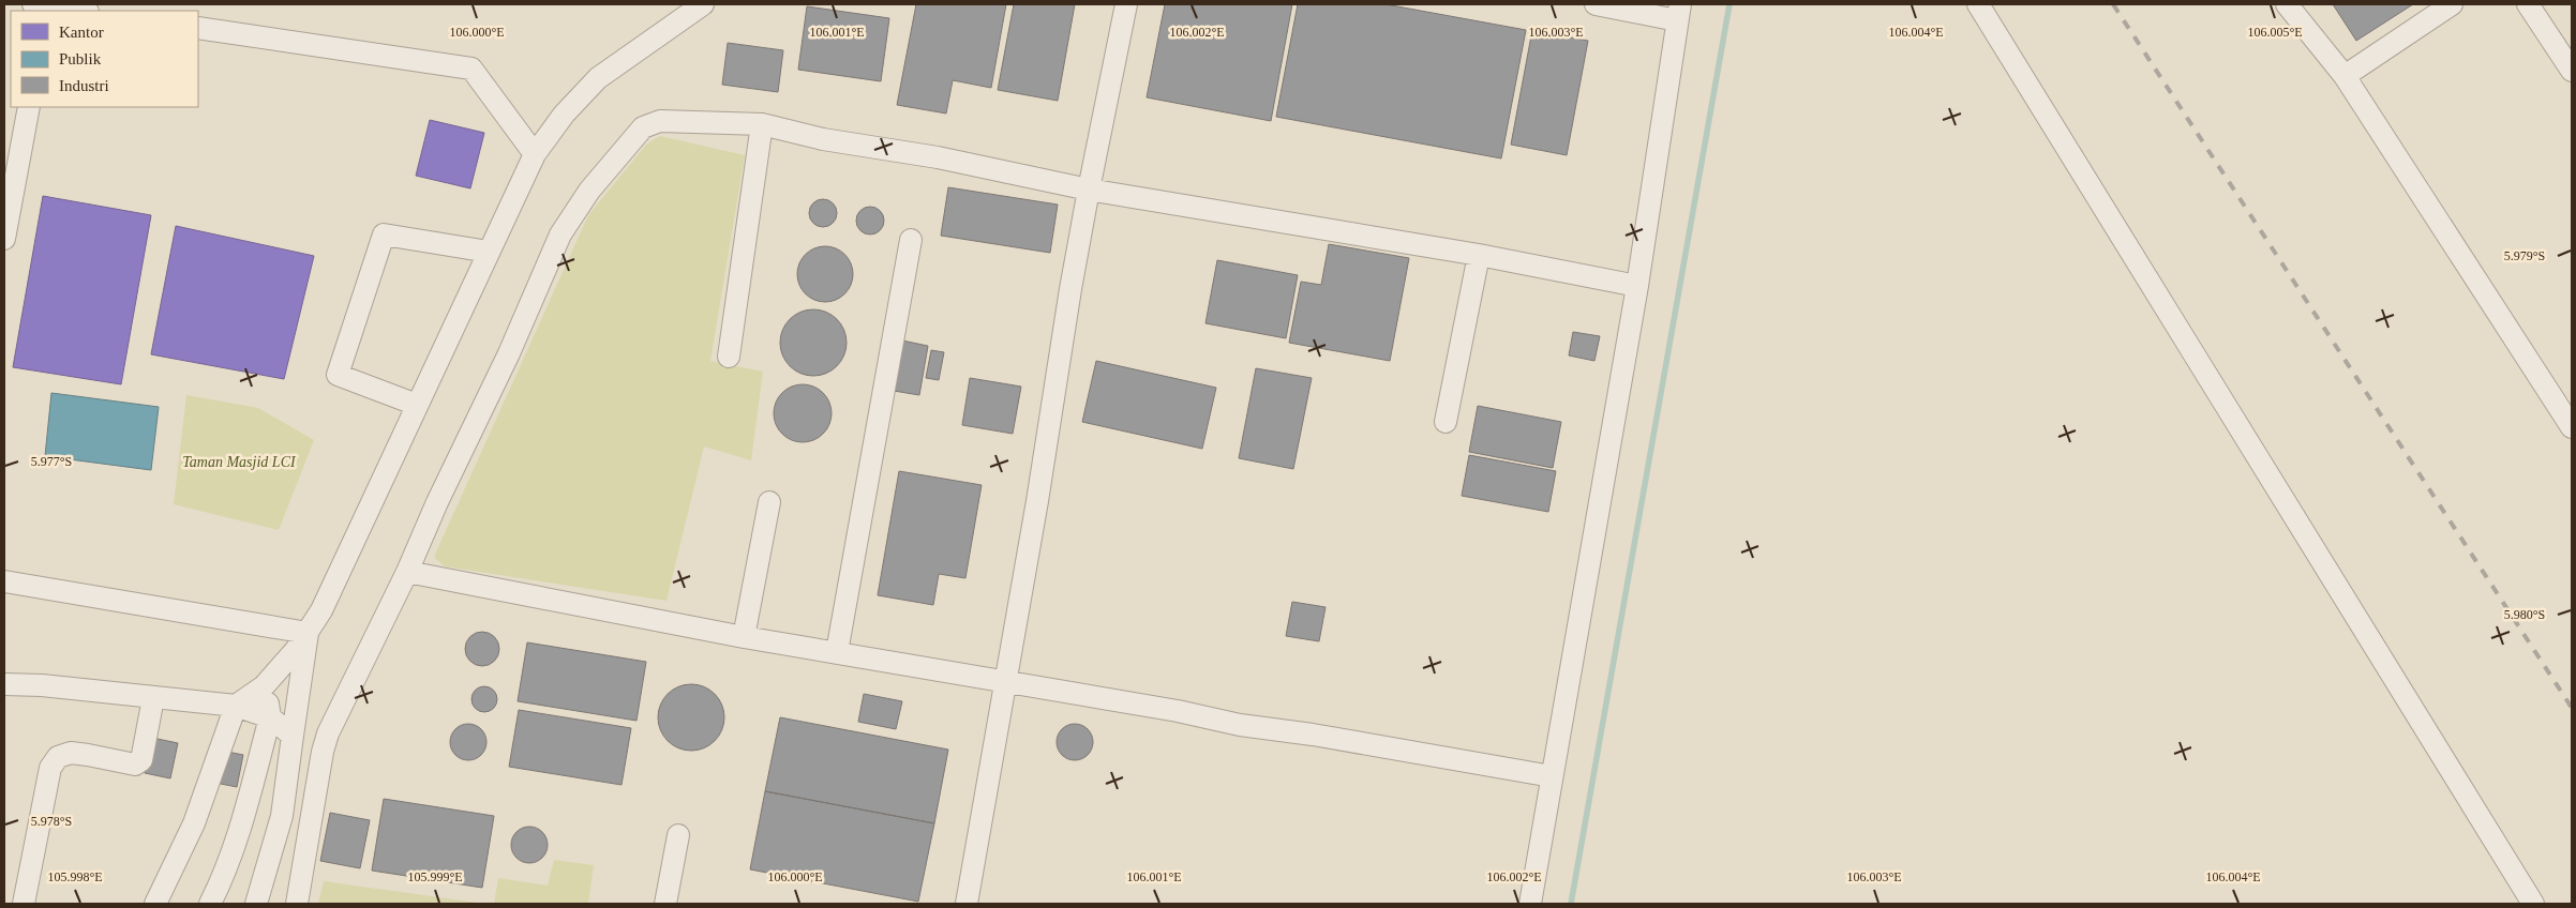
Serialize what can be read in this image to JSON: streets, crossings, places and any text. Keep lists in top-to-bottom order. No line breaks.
{"parks":["Taman Masjid LCI"],"legend":["Kantor","Publik","Industri"],"coordinates":["106.000°E","106.001°E","106.002°E","106.003°E","106.004°E","106.005°E","5.979°S","5.977°S","5.980°S","5.978°S","105.998°E","105.999°E"]}
